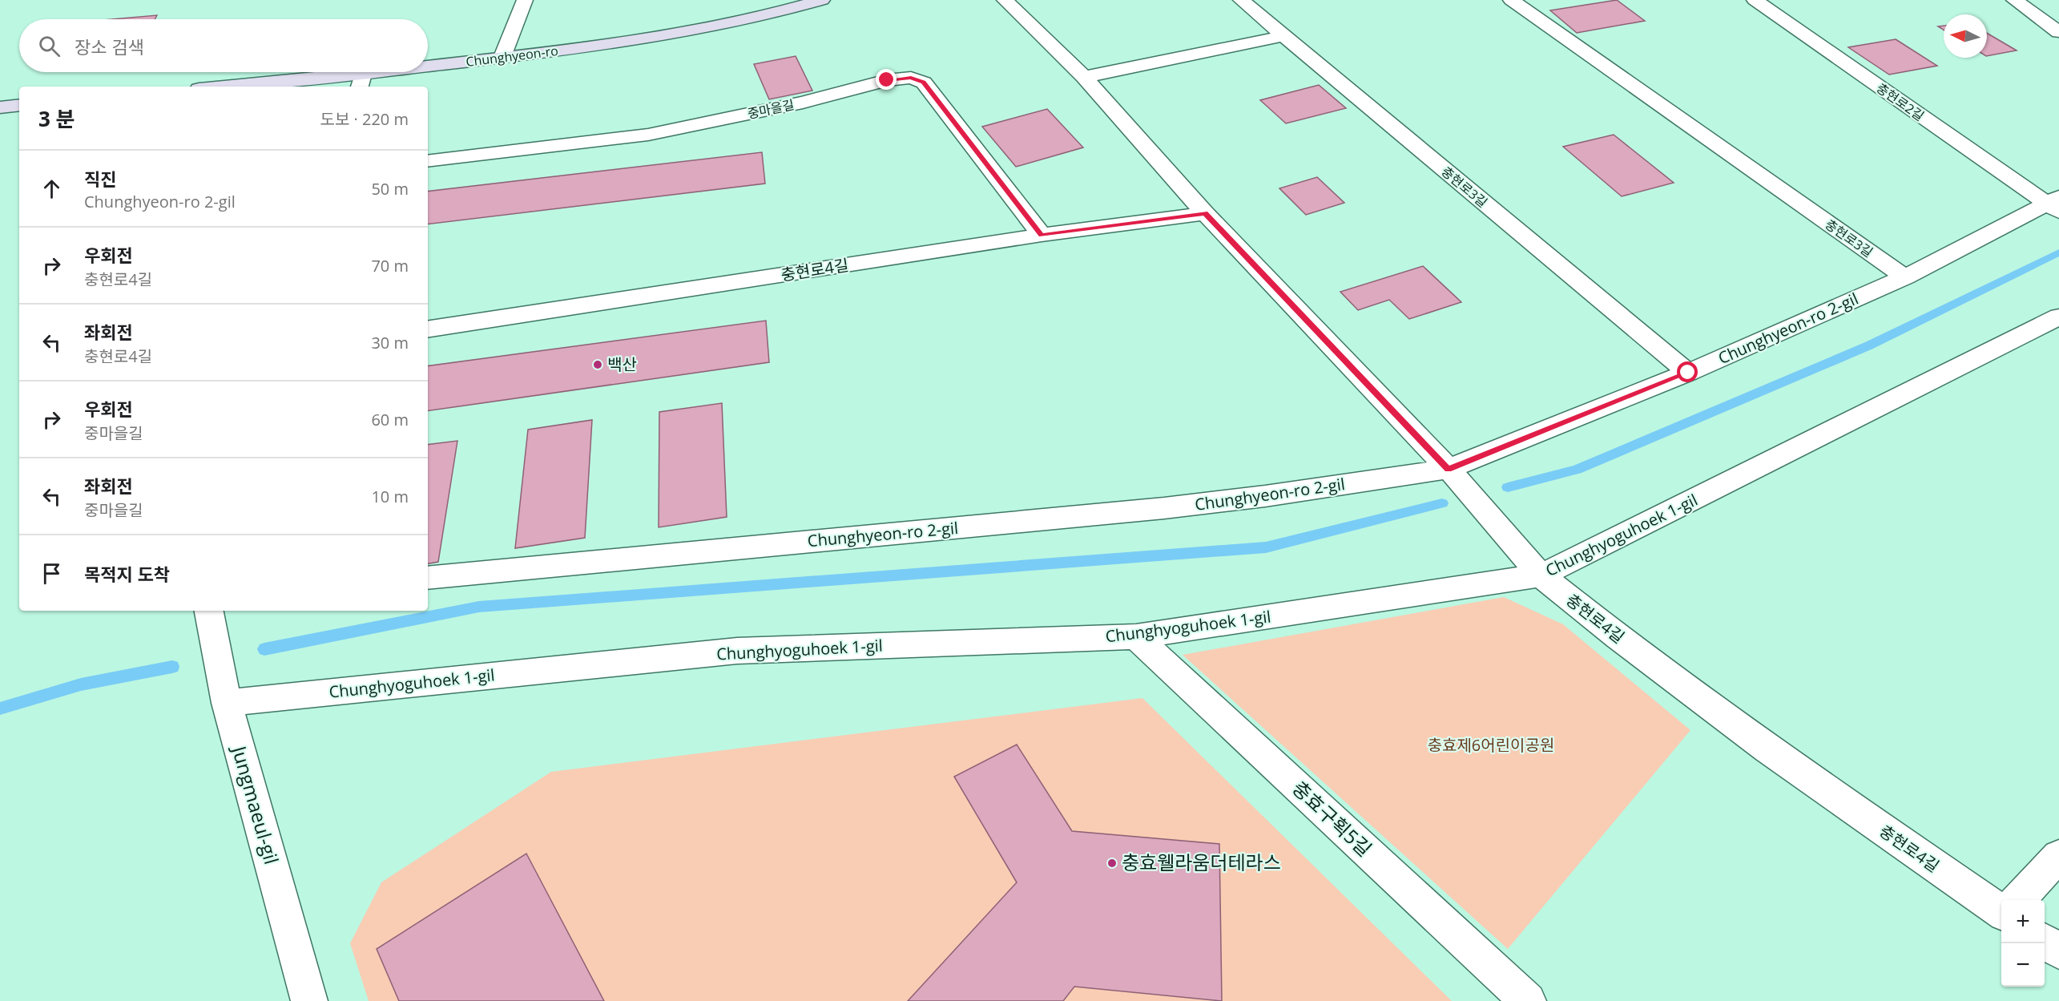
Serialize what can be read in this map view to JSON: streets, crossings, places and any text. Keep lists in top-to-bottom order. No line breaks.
{"streets":{"street":["Chunghyeon-ro","충현로2길","중마을길","충현로3길","충현로4길","Chunghyeon-ro 2-gil","Chunghyoguhoek 1-gil","Jungmaeul-gil","충효구획5길"]},"crossings":[["충현로2길","Chunghyeon-ro 2-gil"],["중마을길","충현로4길"],["충현로3길","Chunghyeon-ro 2-gil"],["충현로4길","Chunghyeon-ro 2-gil"],["충현로4길","Chunghyoguhoek 1-gil"],["Chunghyoguhoek 1-gil","Jungmaeul-gil"],["Chunghyoguhoek 1-gil","충효구획5길"]],"parks":["충효제6어린이공원"],"places":["백산","충효웰라움더테라스"],"north":"left","page":{"search":"장소 검색","heading":["3 분","도보 · 220 m"],"list":[["직진","Chunghyeon-ro 2-gil","50 m"],["우회전","충현로4길","70 m"],["좌회전","충현로4길","30 m"],["우회전","중마을길","60 m"],["좌회전","중마을길","10 m"],"목적지 도착"],"map_buttons":["+","−"]}}
